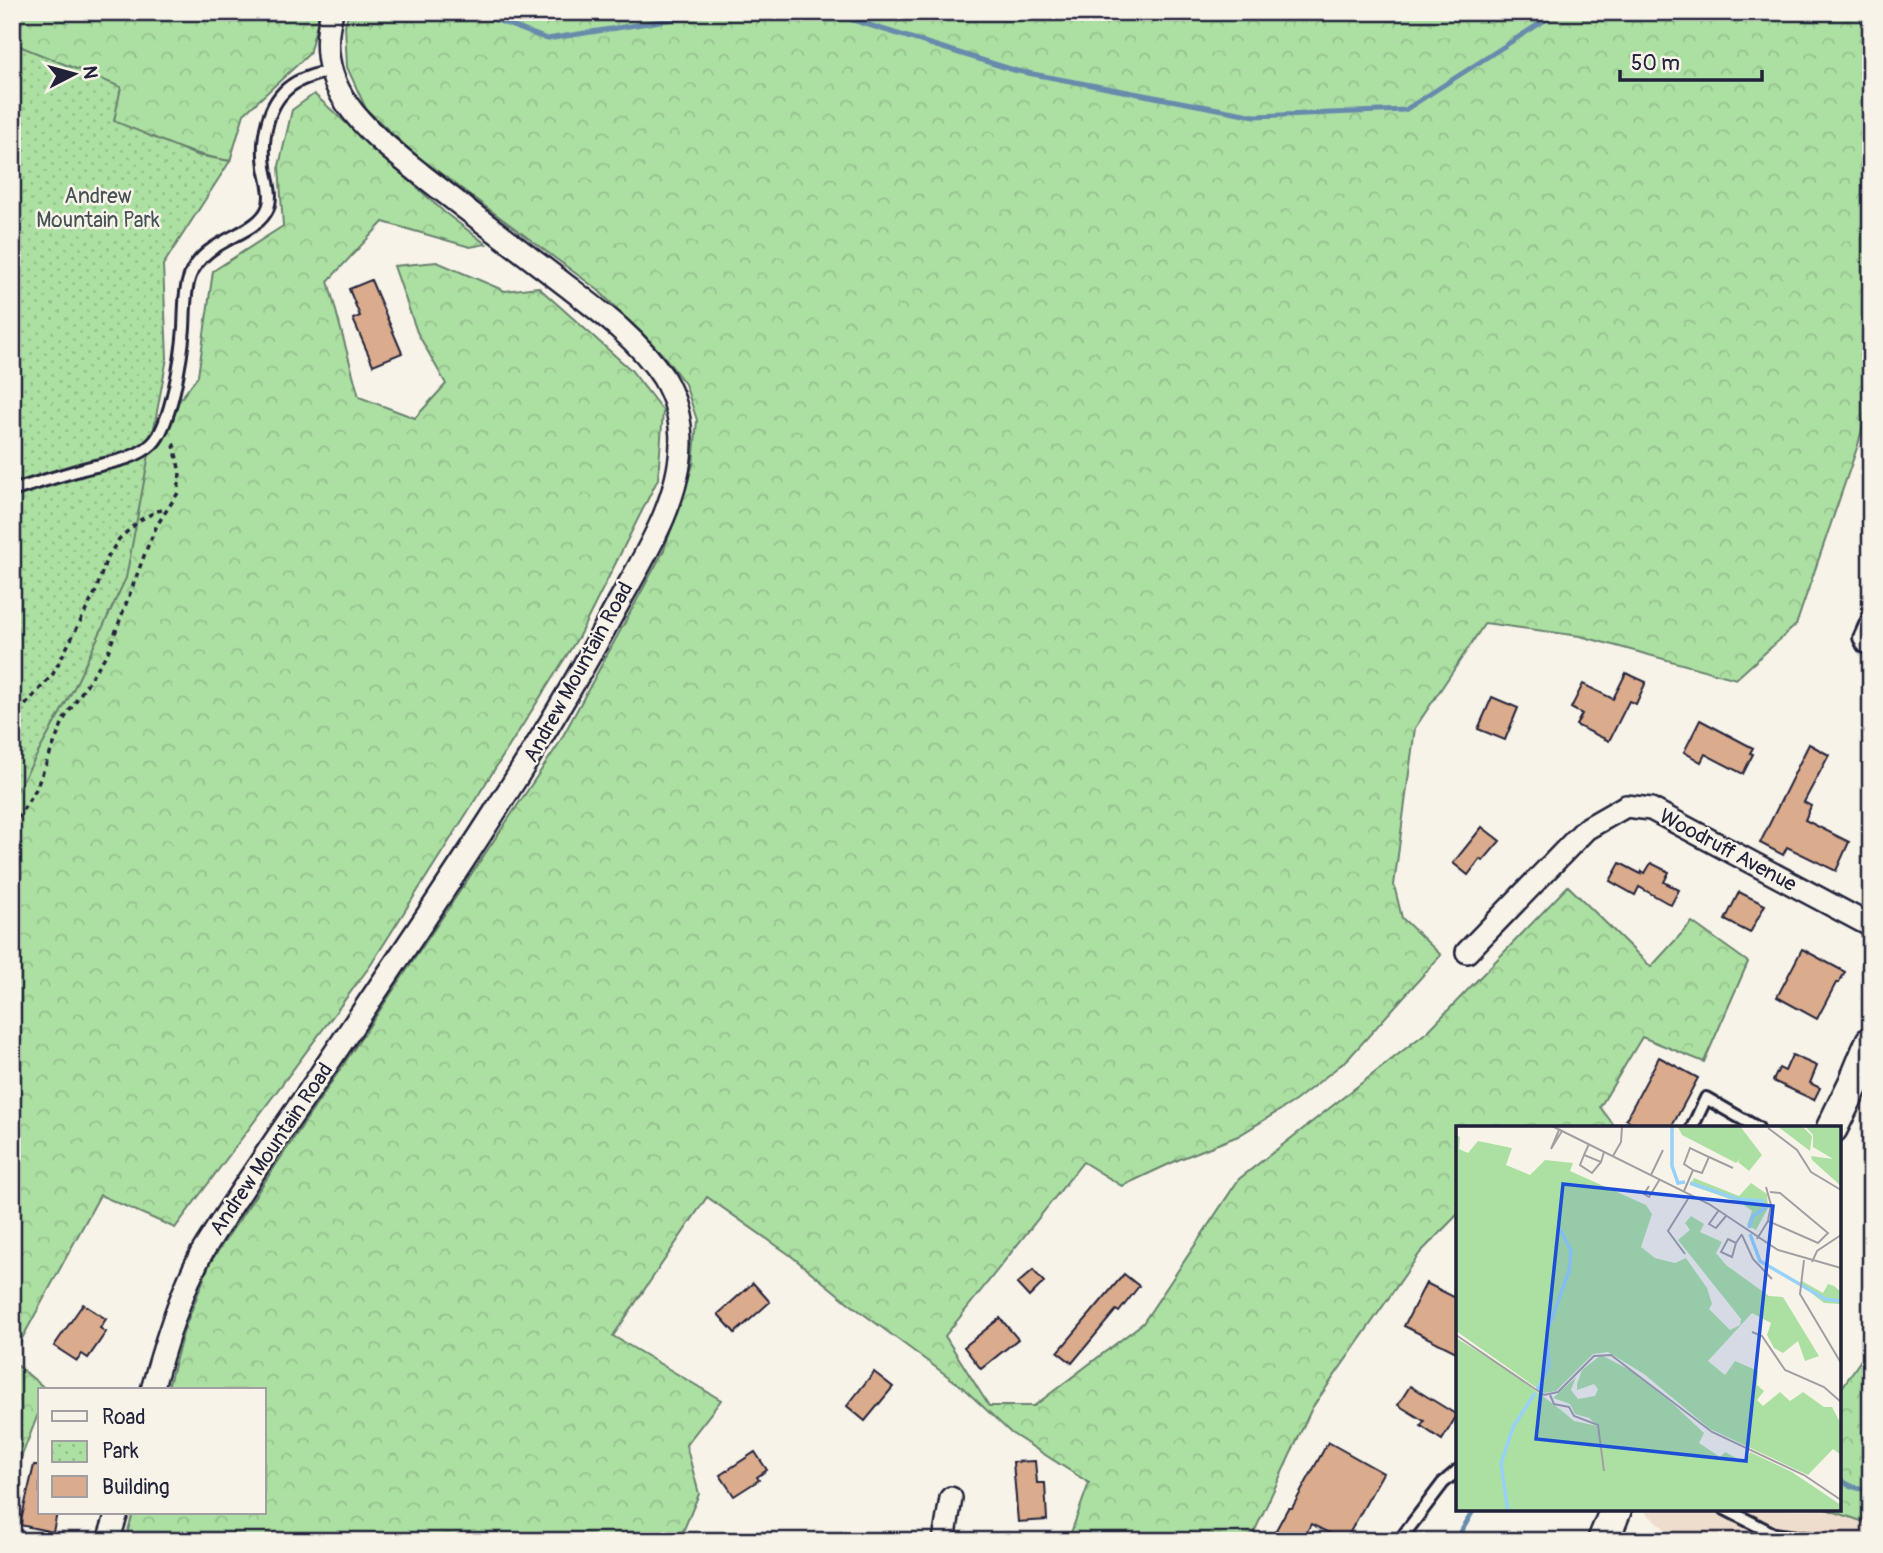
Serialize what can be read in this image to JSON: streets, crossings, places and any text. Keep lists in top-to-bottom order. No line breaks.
{"streets":{"street":["Andrew Mountain Road","Woodruff Avenue"]},"parks":["Andrew Mountain Park"],"legend":["Road","Park","Building"],"scale_bar":"50 m","north":"right"}
